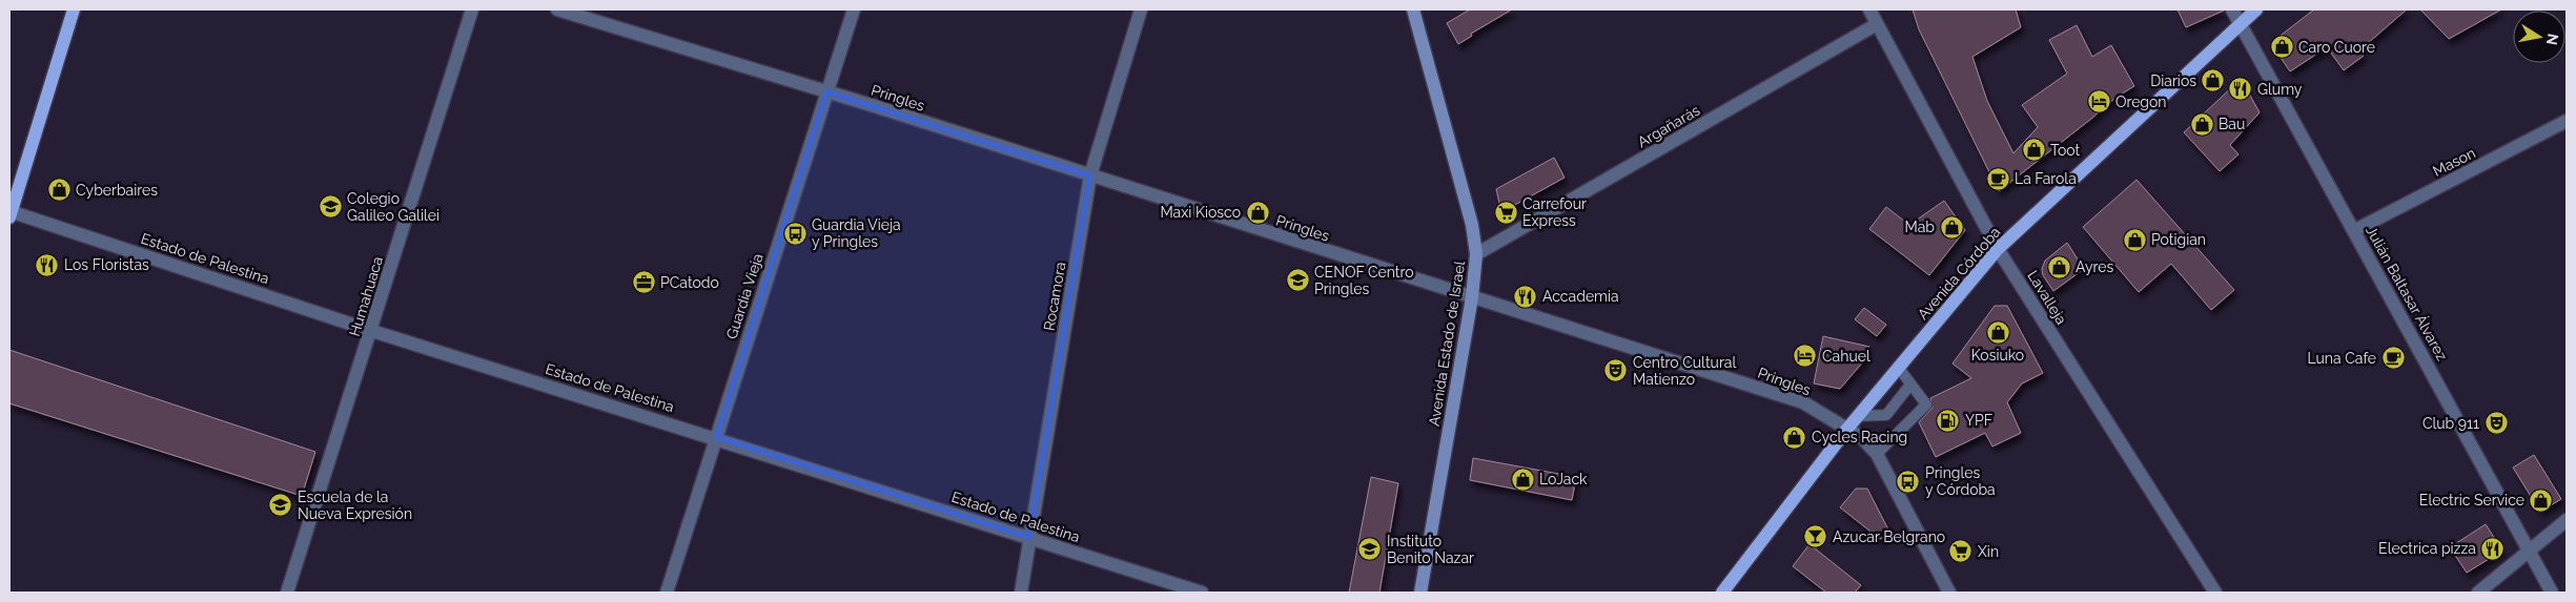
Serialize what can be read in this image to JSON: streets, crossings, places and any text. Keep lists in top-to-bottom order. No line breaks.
{"streets":{"main road":["Avenida Córdoba","Avenida Estado de Israel"],"street":["Pringles","Argañarás","Mason","Estado de Palestina","Julián Baltasar Álvarez","Humahuaca","Guardia Vieja","Rocamora","Lavalleja"]},"crossings":[["Pringles","Avenida Córdoba"],["Pringles","Guardia Vieja"],["Pringles","Rocamora"],["Pringles","Avenida Estado de Israel"],["Argañarás","Lavalleja"],["Argañarás","Avenida Estado de Israel"],["Mason","Julián Baltasar Álvarez"],["Estado de Palestina","Humahuaca"],["Estado de Palestina","Guardia Vieja"],["Estado de Palestina","Rocamora"],["Avenida Córdoba","Julián Baltasar Álvarez"],["Avenida Córdoba","Lavalleja"]],"places":{"shop":["Caro Cuore","Diarios","Bau","Toot","Cyberbaires","Maxi Kiosco","Mab","Potigian","Ayres","Kosiuko","Cycles Racing","LoJack","Electric Service"],"restaurant":["Glumy","Los Floristas","Accademia","Electrica pizza"],"hotel":["Oregon","Cahuel"],"cafe":["La Farola","Luna Cafe"],"school or university":["Colegio Galileo Galilei","CENOF Centro Pringles","Escuela de la Nueva Expresión","Instituto Benito Nazar"],"supermarket":["Carrefour Express","Xin"],"bus stop":["Guardia Vieja y Pringles","Pringles y Córdoba"],"office":["PCatodo"],"theatre":["Centro Cultural Matienzo","Club 911"],"fuel station":["YPF"],"bar":["Azucar Belgrano"]},"north":"right"}
